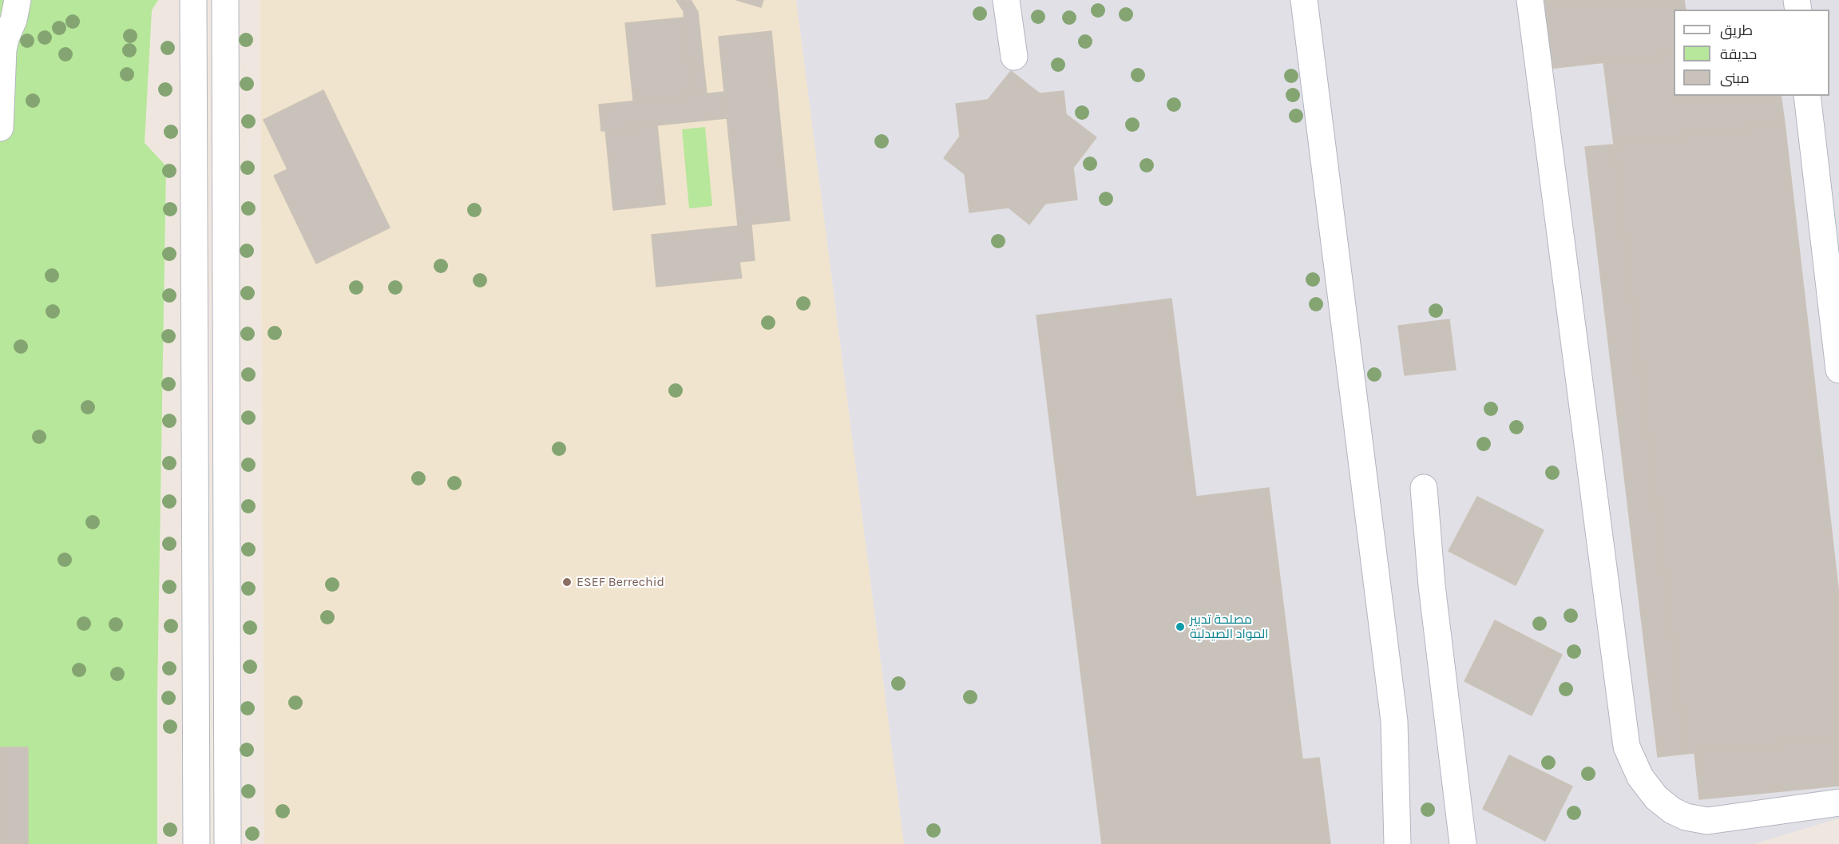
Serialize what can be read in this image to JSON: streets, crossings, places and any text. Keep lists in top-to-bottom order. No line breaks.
{"places":["ESEF Berrechid","مصلحة تدبير المواد الصيدلية"],"legend":["طريق","حديقة","مبنى"]}
